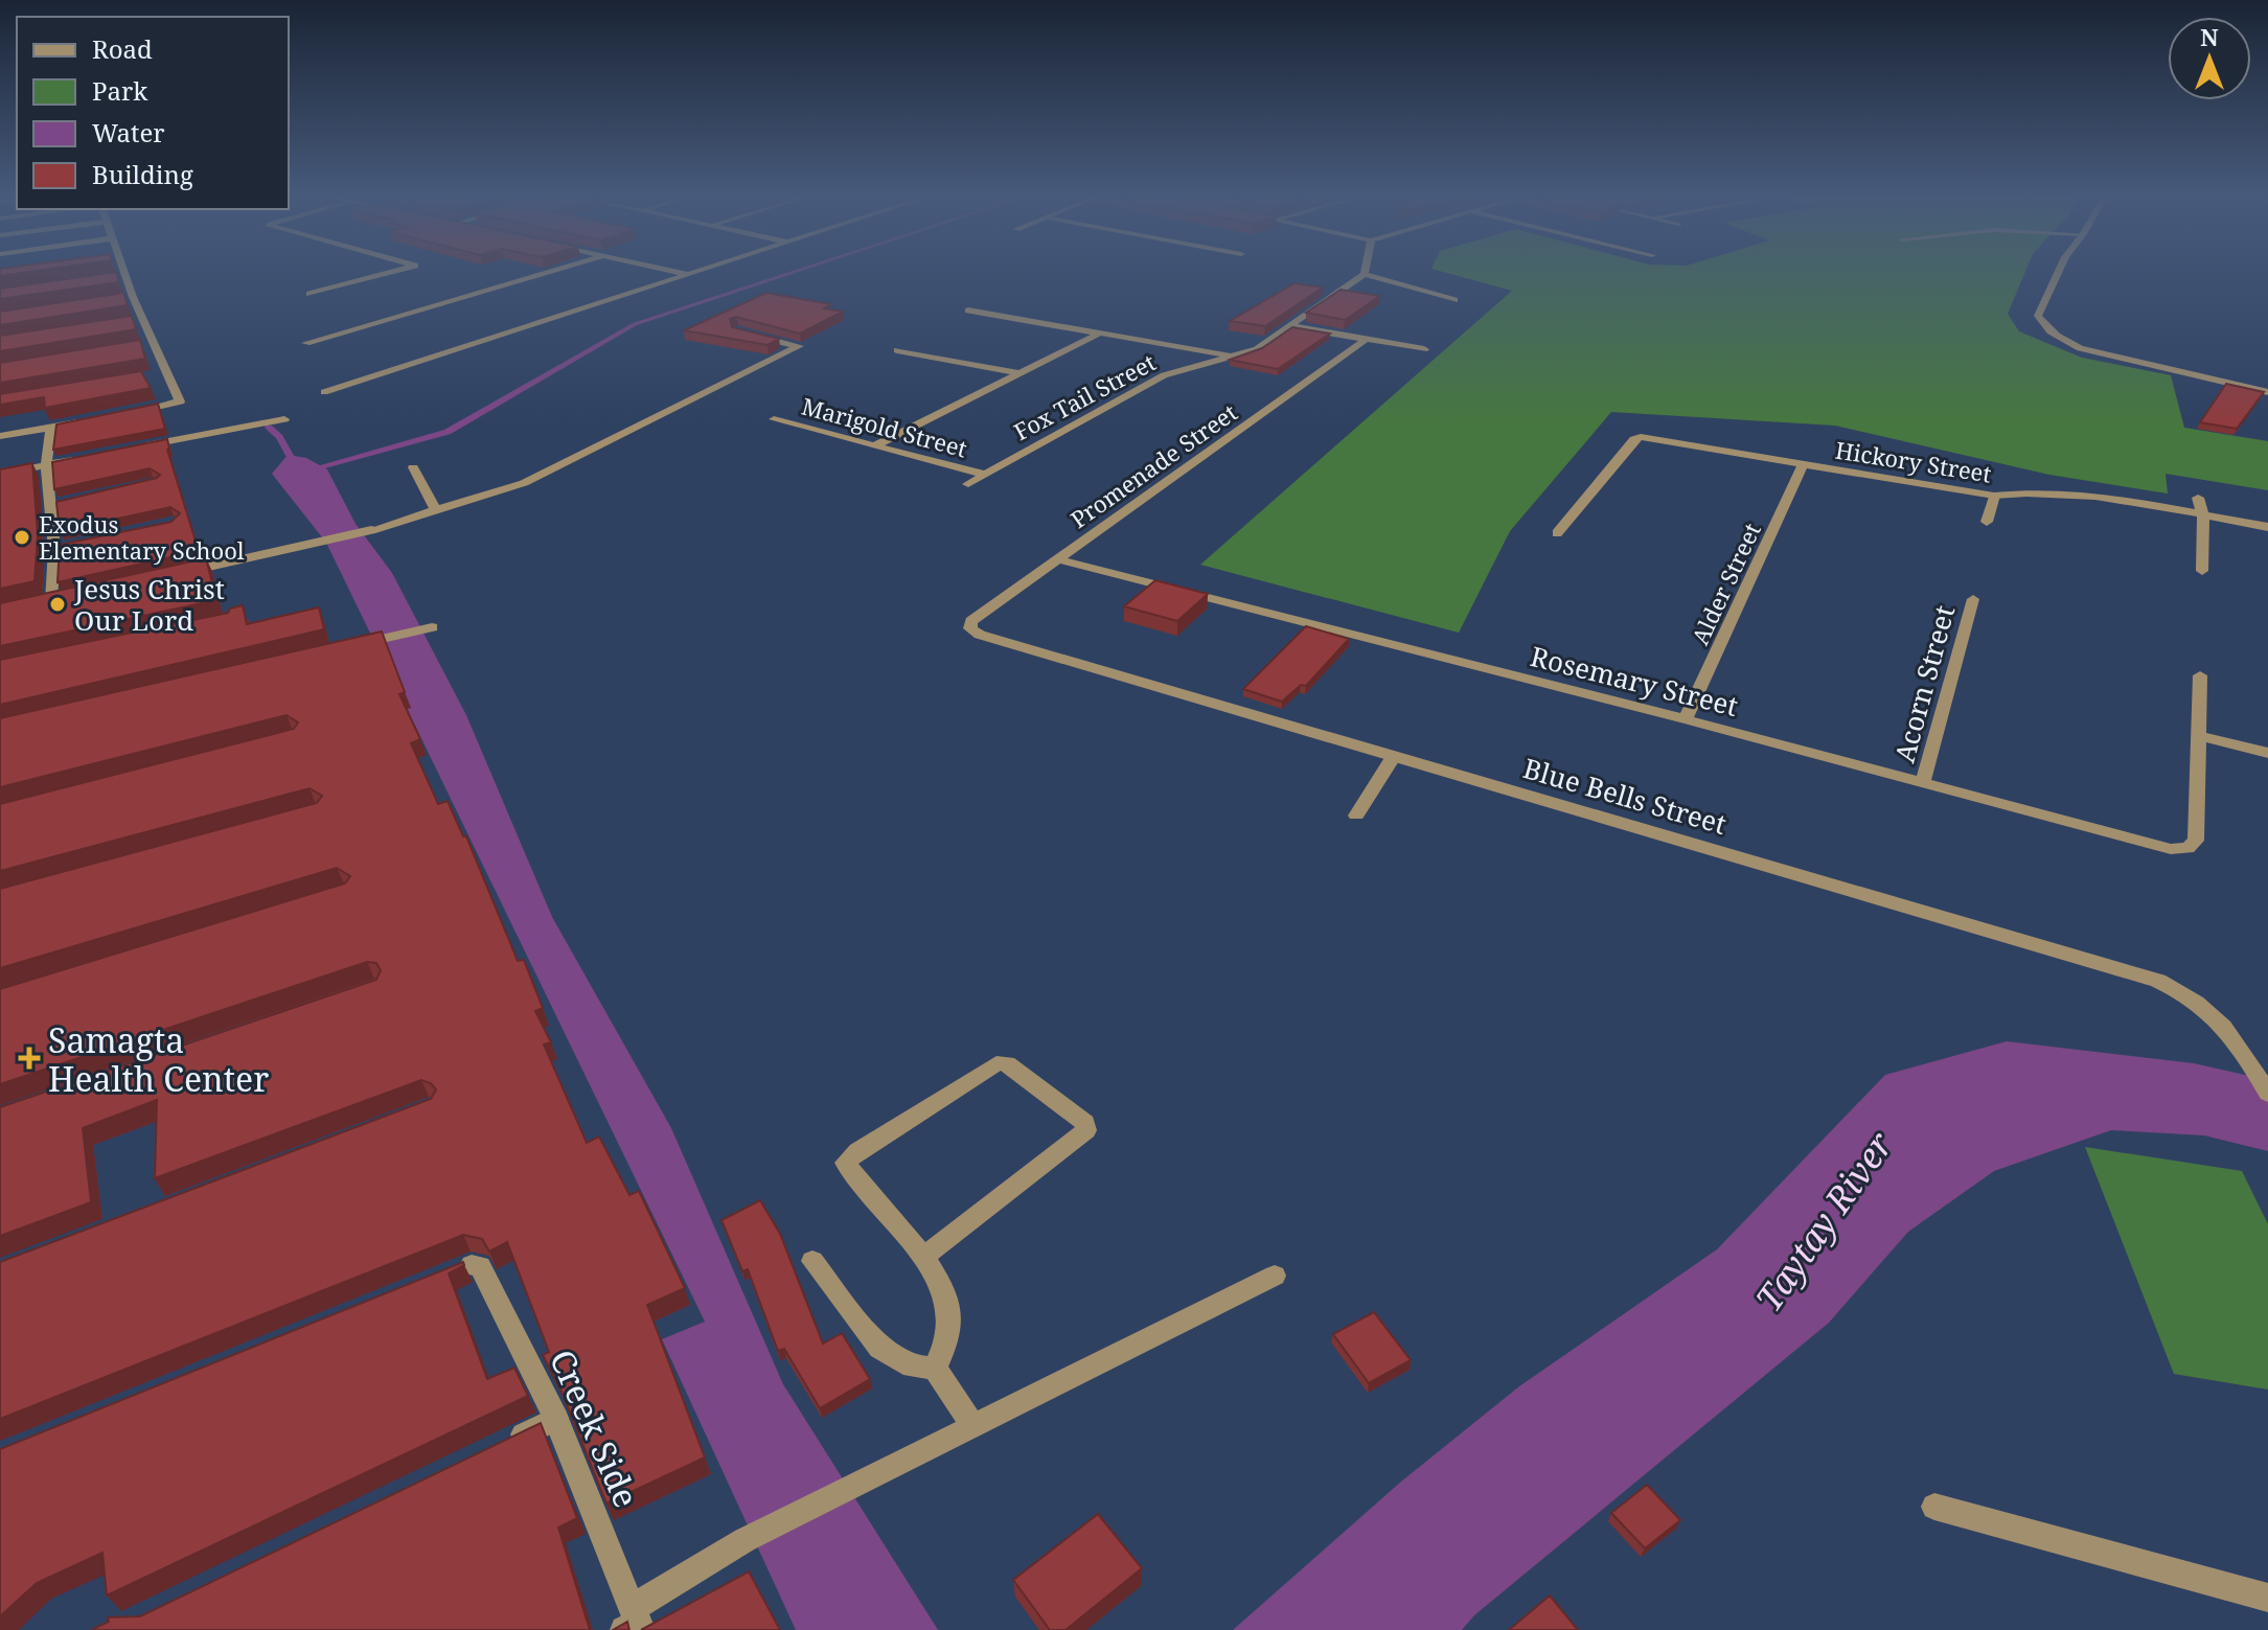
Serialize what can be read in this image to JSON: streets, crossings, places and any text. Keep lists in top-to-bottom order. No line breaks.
{"streets":{"street":["Fox Tail Street","Marigold Street","Hickory Street","Promenade Street","Alder Street","Rosemary Street","Acorn Street","Blue Bells Street","Creek Side"]},"crossings":[["Fox Tail Street","Marigold Street"],["Hickory Street","Alder Street"],["Promenade Street","Rosemary Street"],["Promenade Street","Blue Bells Street"],["Alder Street","Rosemary Street"],["Rosemary Street","Acorn Street"]],"water":["Taytay River"],"places":{"other":["Exodus Elementary School","Jesus Christ Our Lord"],"health":["Samagta Health Center"]},"legend":["Road","Park","Water","Building"],"north":"top"}
